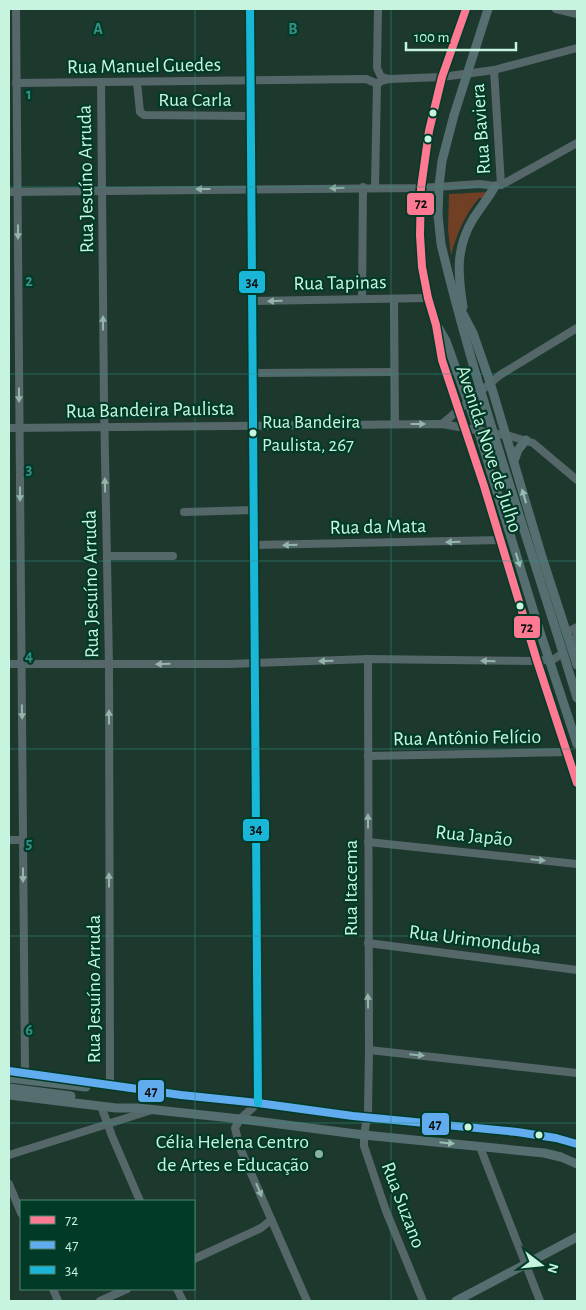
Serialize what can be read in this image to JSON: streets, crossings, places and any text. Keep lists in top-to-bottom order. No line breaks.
{"streets":{"main road":["Avenida Nove de Julho"],"street":["Rua Manuel Guedes","Rua Carla","Rua Baviera","Rua Jesuíno Arruda","Rua Tapinas","Rua Bandeira Paulista","Rua da Mata","Rua Antônio Felício","Rua Japão","Rua Itacema","Rua Urimonduba","Rua Suzano"]},"crossings":[["Rua Manuel Guedes","Rua Carla"],["Rua Manuel Guedes","Rua Baviera"],["Rua Manuel Guedes","Rua Jesuíno Arruda"],["Rua Manuel Guedes","Avenida Nove de Julho"],["Rua Jesuíno Arruda","Rua Bandeira Paulista"],["Rua Tapinas","Avenida Nove de Julho"],["Rua Bandeira Paulista","Avenida Nove de Julho"],["Avenida Nove de Julho","Rua da Mata"],["Avenida Nove de Julho","Rua Antônio Felício"],["Rua Antônio Felício","Rua Itacema"],["Rua Japão","Rua Itacema"],["Rua Itacema","Rua Urimonduba"],["Rua Itacema","Rua Suzano"]],"one_way":["Rua Jesuíno Arruda","Rua Tapinas","Rua da Mata","Rua Japão","Rua Itacema"],"places":["Rua Bandeira Paulista, 267","Célia Helena Centro de Artes e Educação"],"lines":["transit line 72","transit line 34","transit line 47"],"legend":["72","47","34"],"scale_bar":"100 m","north":"right","grid":{"columns":["A","B"],"rows":["1","2","3","4","5","6"]}}
